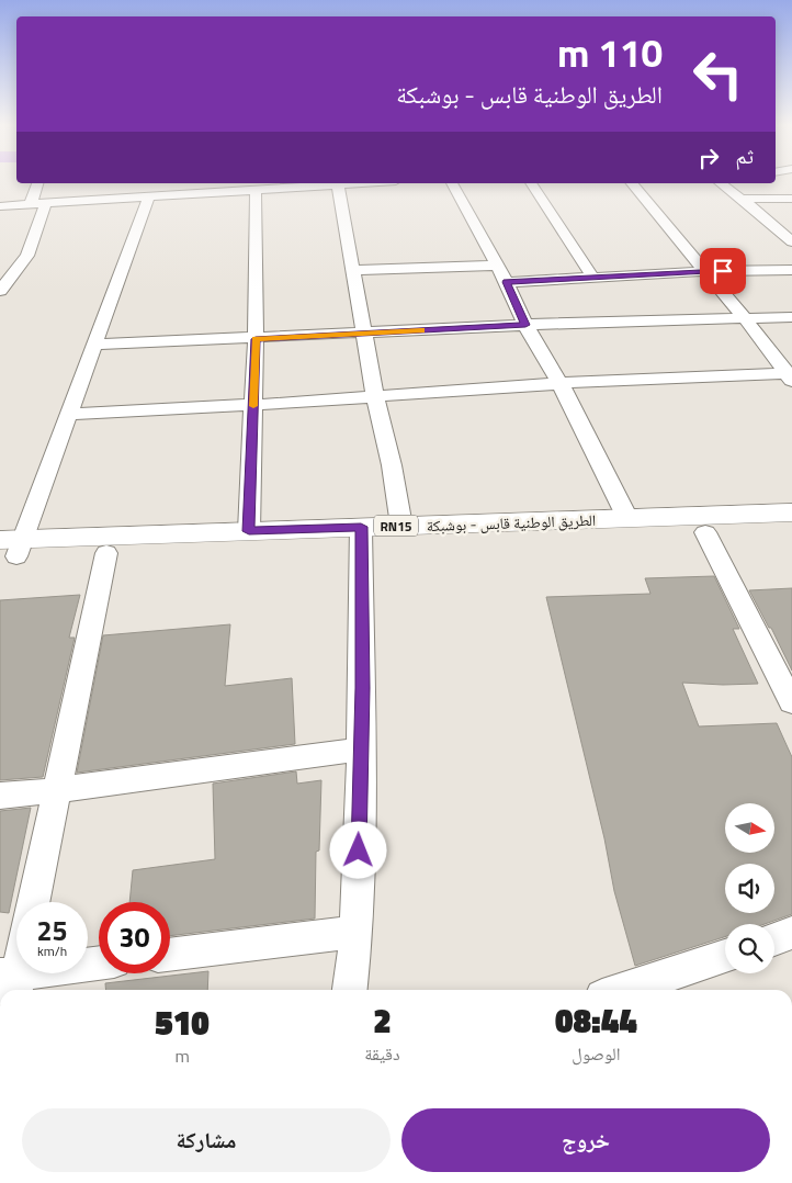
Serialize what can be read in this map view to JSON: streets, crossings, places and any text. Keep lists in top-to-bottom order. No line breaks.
{"streets":{"main road":["الطريق الوطنية قابس - بوشبكة","RN15"]},"north":"right","page":{"turn":["110 m","الطريق الوطنية قابس - بوشبكة"],"then":"ثم","speed":"25 km/h","limit":"30","eta":["08:44","الوصول","2","دقيقة","510","m"],"buttons":["خروج","مشاركة"]}}
